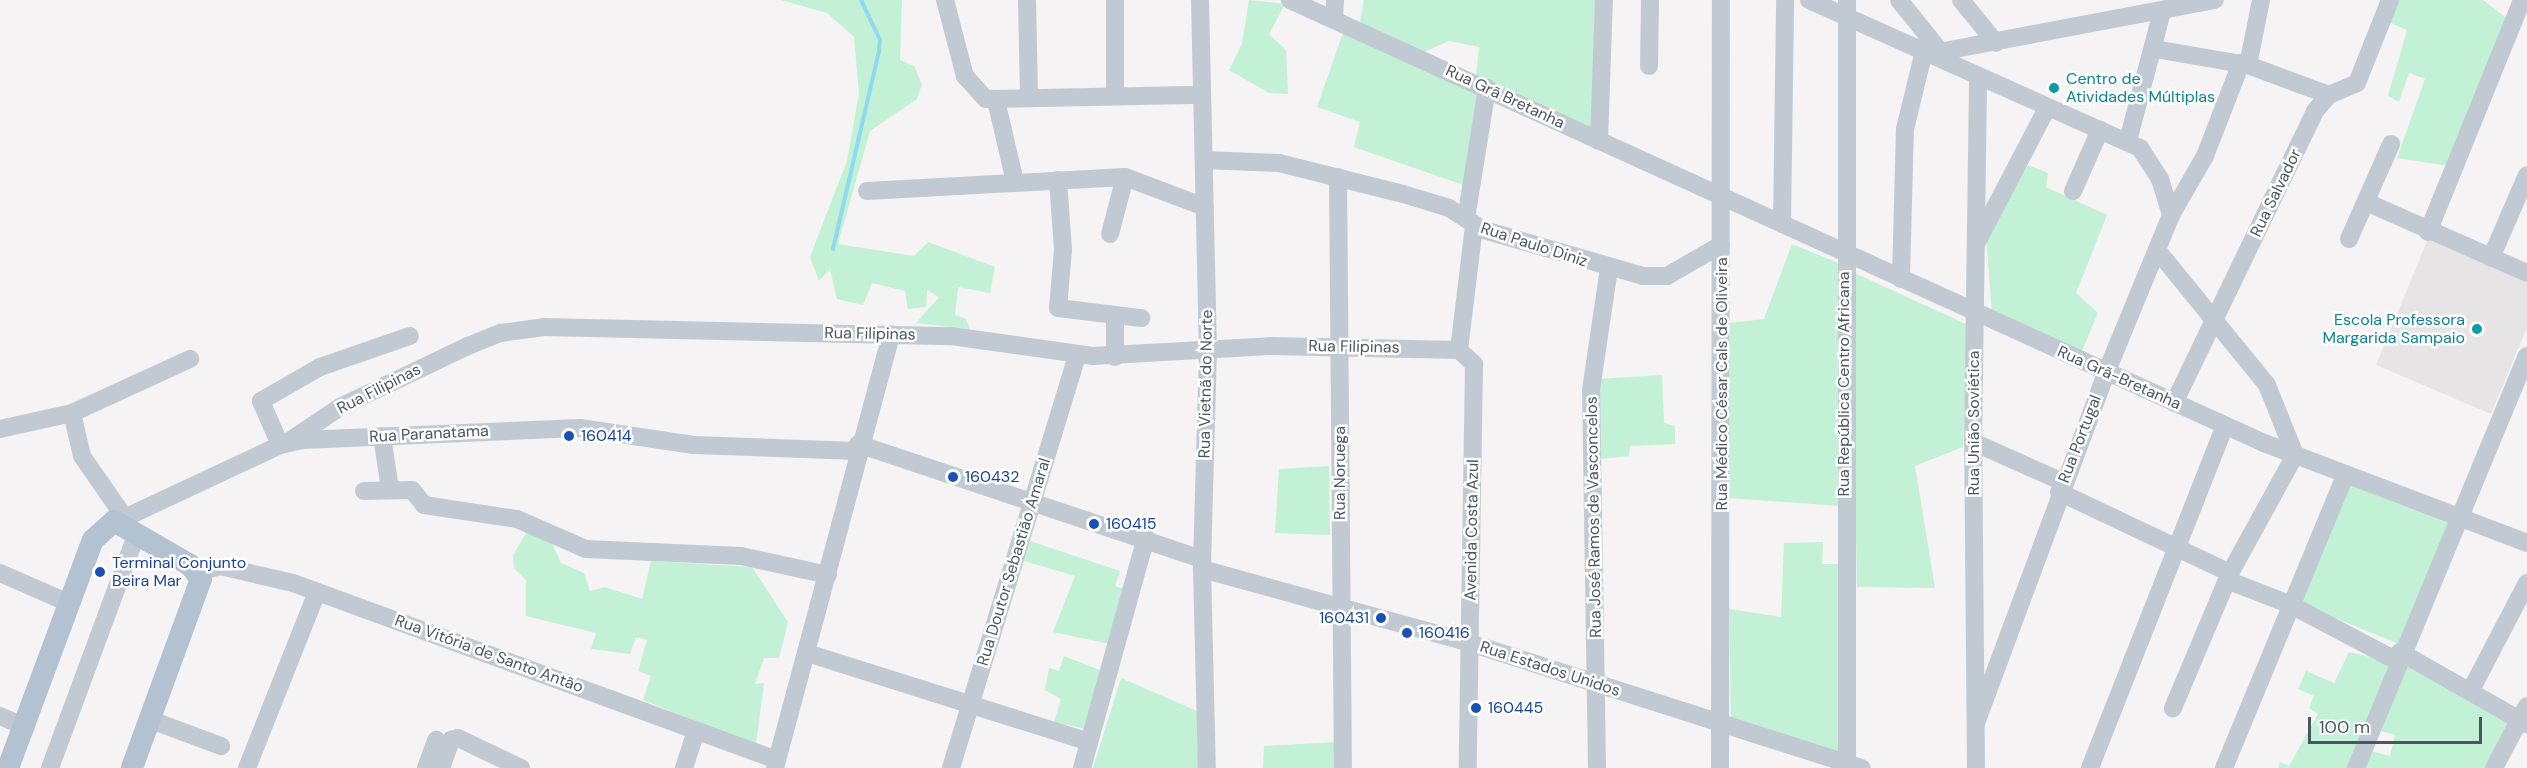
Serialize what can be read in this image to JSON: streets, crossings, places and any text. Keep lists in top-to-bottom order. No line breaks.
{"streets":{"main road":["Rua Paranatama"],"street":["Rua Grã Bretanha","Rua Salvador","Rua Paulo Diniz","Rua Filipinas","Rua Grã-Bretanha","Rua Vietnã do Norte","Rua Médico César Cals de Oliveira","Rua República Centro Africana","Rua União Soviética","Rua Portugal","Rua Noruega","Rua José Ramos de Vasconcelos","Avenida Costa Azul","Rua Doutor Sebastião Amaral","Rua Vitória de Santo Antão","Rua Estados Unidos"]},"crossings":[["Rua Grã Bretanha","Rua Grã-Bretanha"],["Rua Grã Bretanha","Rua Médico César Cals de Oliveira"],["Rua Salvador","Rua Grã-Bretanha"],["Rua Paulo Diniz","Rua Vietnã do Norte"],["Rua Paulo Diniz","Rua Médico César Cals de Oliveira"],["Rua Paulo Diniz","Rua Noruega"],["Rua Paulo Diniz","Rua José Ramos de Vasconcelos"],["Rua Filipinas","Rua Vietnã do Norte"],["Rua Filipinas","Rua Paranatama"],["Rua Filipinas","Rua Noruega"],["Rua Filipinas","Avenida Costa Azul"],["Rua Filipinas","Rua Doutor Sebastião Amaral"],["Rua Grã-Bretanha","Rua Médico César Cals de Oliveira"],["Rua Grã-Bretanha","Rua República Centro Africana"],["Rua Grã-Bretanha","Rua União Soviética"],["Rua Grã-Bretanha","Rua Portugal"],["Rua Vietnã do Norte","Rua Paranatama"],["Rua Vietnã do Norte","Rua Estados Unidos"],["Rua Médico César Cals de Oliveira","Rua Estados Unidos"],["Rua República Centro Africana","Rua Estados Unidos"],["Rua União Soviética","Rua Portugal"],["Rua Paranatama","Rua Doutor Sebastião Amaral"],["Rua Paranatama","Rua Estados Unidos"],["Rua Noruega","Rua Estados Unidos"],["Rua José Ramos de Vasconcelos","Rua Estados Unidos"],["Avenida Costa Azul","Rua Estados Unidos"]],"places":["Centro de Atividades Múltiplas","Escola Professora Margarida Sampaio","160414","160432","160415","Terminal Conjunto Beira Mar","160431","160416","160445"],"scale_bar":"100 m"}
